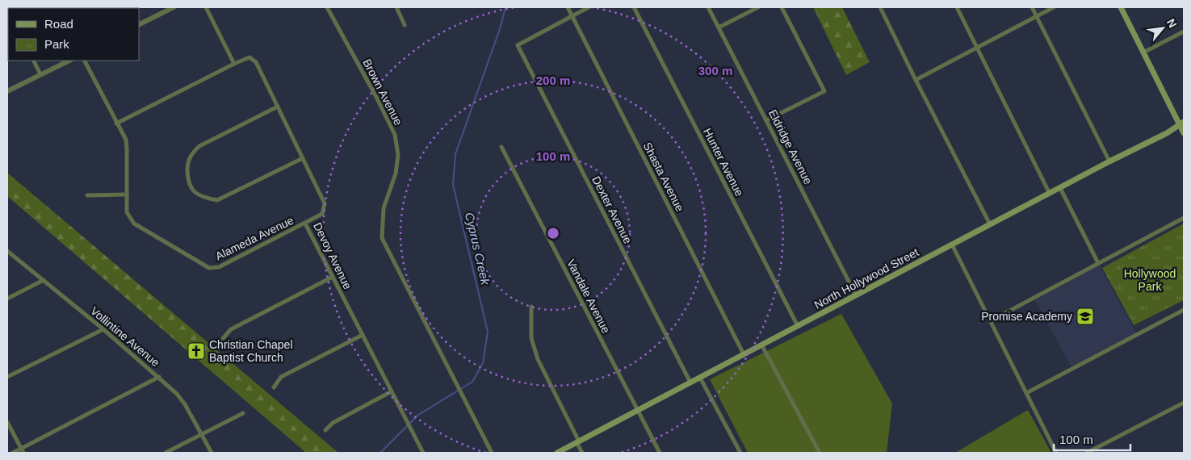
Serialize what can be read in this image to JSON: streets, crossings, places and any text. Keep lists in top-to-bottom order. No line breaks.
{"streets":{"main road":["North Hollywood Street"],"street":["Brown Avenue","Eldridge Avenue","Hunter Avenue","Shasta Avenue","Dexter Avenue","Alameda Avenue","Devoy Avenue","Vandale Avenue","Vollintine Avenue"]},"crossings":[["Eldridge Avenue","North Hollywood Street"],["Hunter Avenue","North Hollywood Street"],["Shasta Avenue","Dexter Avenue"],["Shasta Avenue","North Hollywood Street"],["Dexter Avenue","North Hollywood Street"],["Alameda Avenue","Devoy Avenue"],["North Hollywood Street","Vandale Avenue"]],"water":["Cyprus Creek"],"parks":["Hollywood Park"],"places":{"school or university":["Promise Academy"],"church":["Christian Chapel Baptist Church"]},"legend":["Road","Park"],"scale_bar":"100 m","north":"top right","rings":["300 m","200 m","100 m"]}
